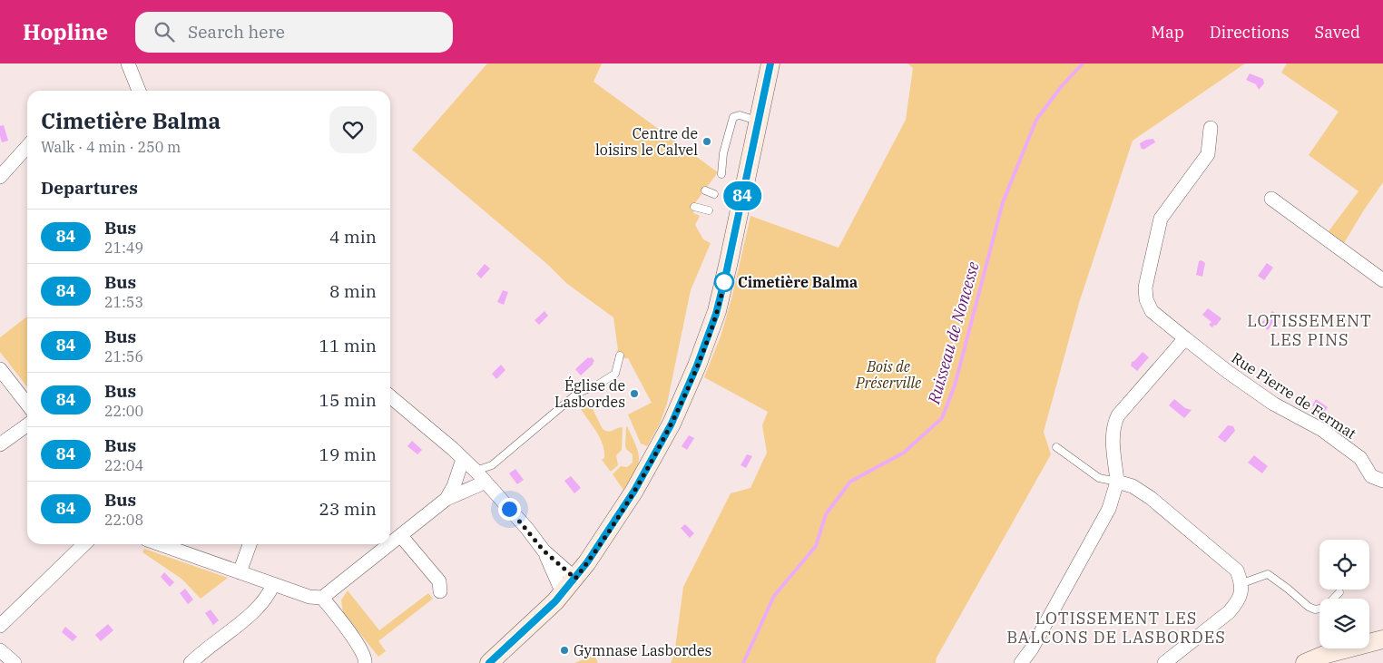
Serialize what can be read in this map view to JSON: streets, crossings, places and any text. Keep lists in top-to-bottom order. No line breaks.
{"streets":{"street":["Rue Pierre de Fermat"]},"districts":["LOTISSEMENT LES PINS","LOTISSEMENT LES BALCONS DE LASBORDES"],"water":["Ruisseau de Noncesse"],"parks":["Bois de Préserville"],"places":["Centre de loisirs le Calvel","Cimetière Balma","Église de Lasbordes","Gymnase Lasbordes"],"lines":["bus line 84"],"page":{"header":"Hopline","search":"Search here","nav":["Map","Directions","Saved"],"on_map":"84","heading":[["Cimetière Balma","Walk · 4 min · 250 m"],"Departures"],"list":[{"mark":"84","name":"Bus","note":"21:49","value":"4 min"},{"mark":"84","name":"Bus","note":"21:53","value":"8 min"},{"mark":"84","name":"Bus","note":"21:56","value":"11 min"},{"mark":"84","name":"Bus","note":"22:00","value":"15 min"},{"mark":"84","name":"Bus","note":"22:04","value":"19 min"},{"mark":"84","name":"Bus","note":"22:08","value":"23 min"}]}}
